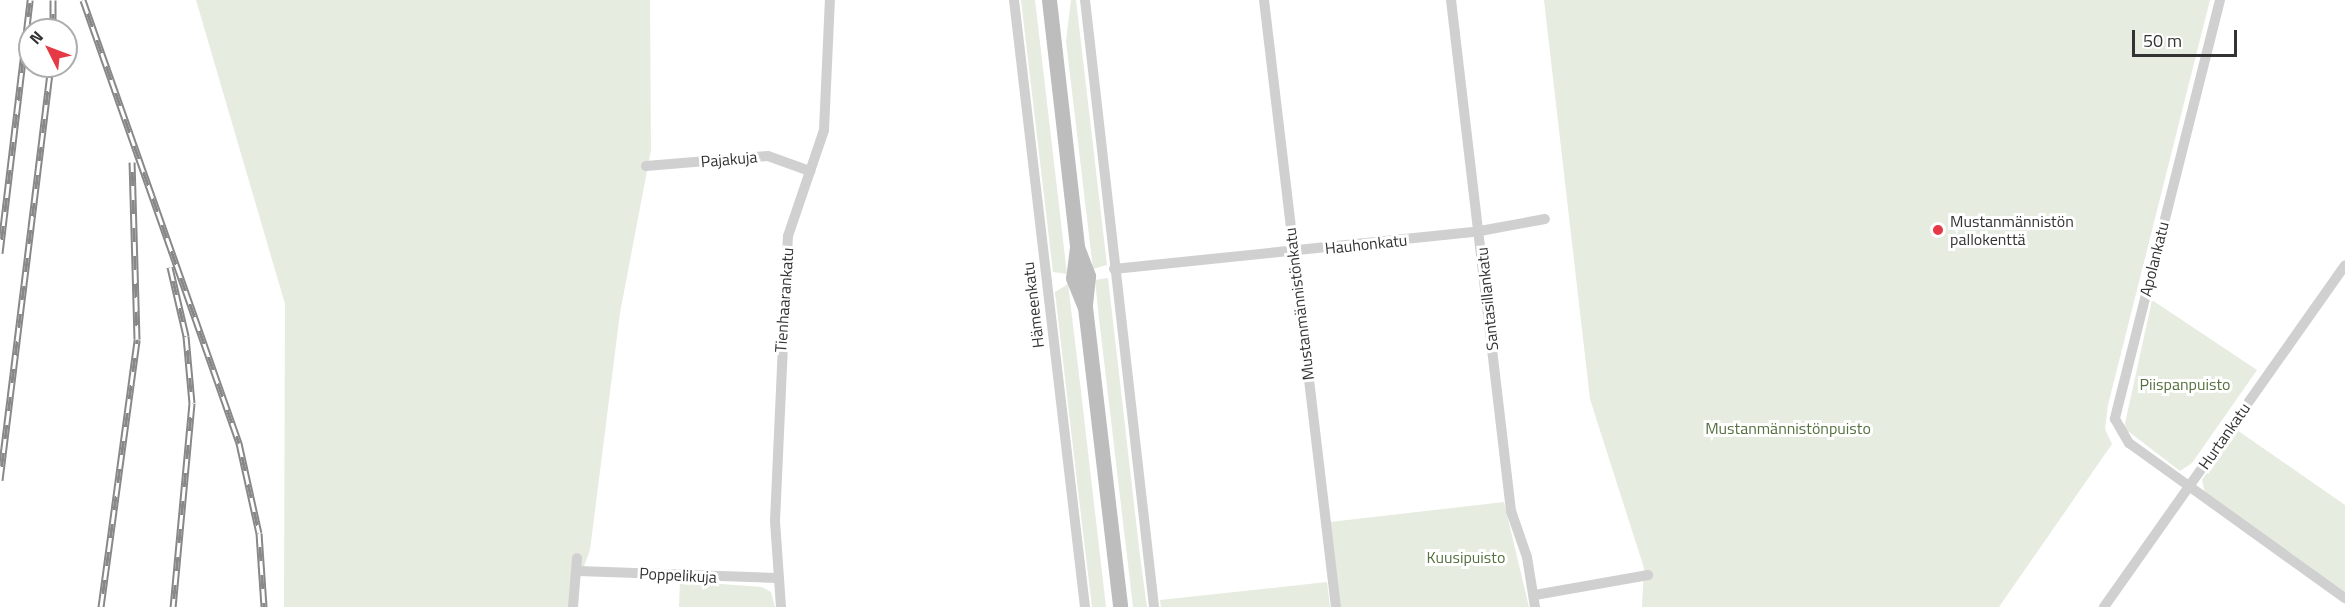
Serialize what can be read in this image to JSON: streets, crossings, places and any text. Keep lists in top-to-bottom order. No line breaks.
{"streets":{"street":["Pajakuja","Hauhonkatu","Apolankatu","Santasillankatu","Tienhaarankatu","Mustanmännistönkatu","Hämeenkatu","Hurtankatu","Poppelikuja"]},"crossings":[["Pajakuja","Tienhaarankatu"],["Hauhonkatu","Santasillankatu"],["Hauhonkatu","Mustanmännistönkatu"],["Apolankatu","Hurtankatu"],["Tienhaarankatu","Poppelikuja"]],"parks":["Piispanpuisto","Mustanmännistönpuisto","Kuusipuisto"],"places":["Mustanmännistön pallokenttä"],"scale_bar":"50 m","north":"top left"}
